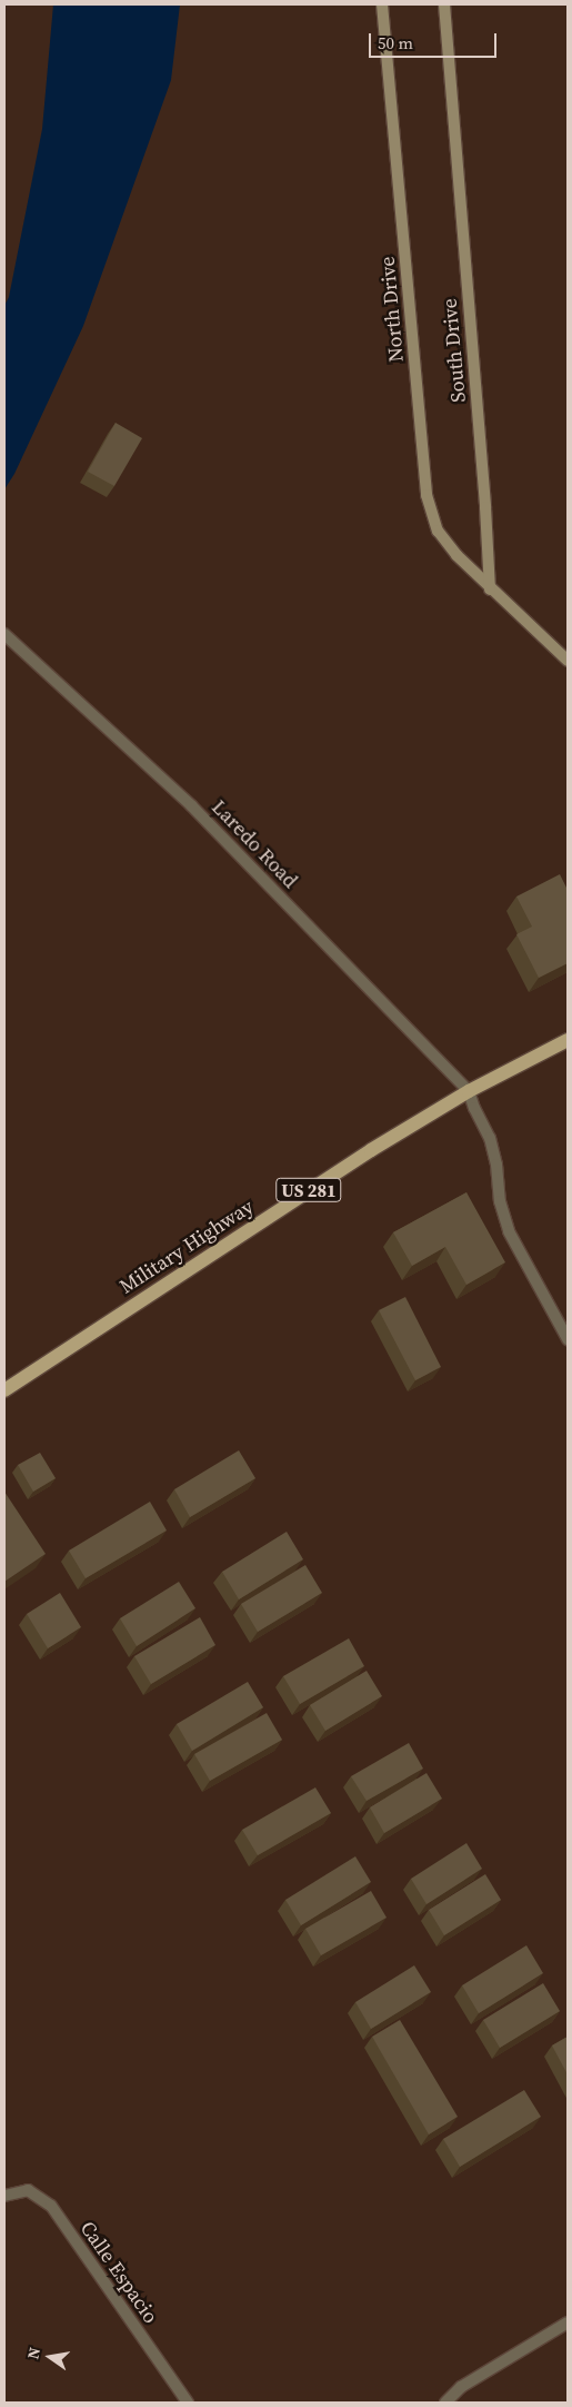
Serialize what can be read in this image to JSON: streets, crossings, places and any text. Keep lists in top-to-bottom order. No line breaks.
{"streets":{"main road":["US 281","Military Highway"],"street":["North Drive","South Drive","Laredo Road","Calle Espacio"]},"crossings":[["North Drive","South Drive"],["Laredo Road","Military Highway"]],"scale_bar":"50 m","north":"left"}
